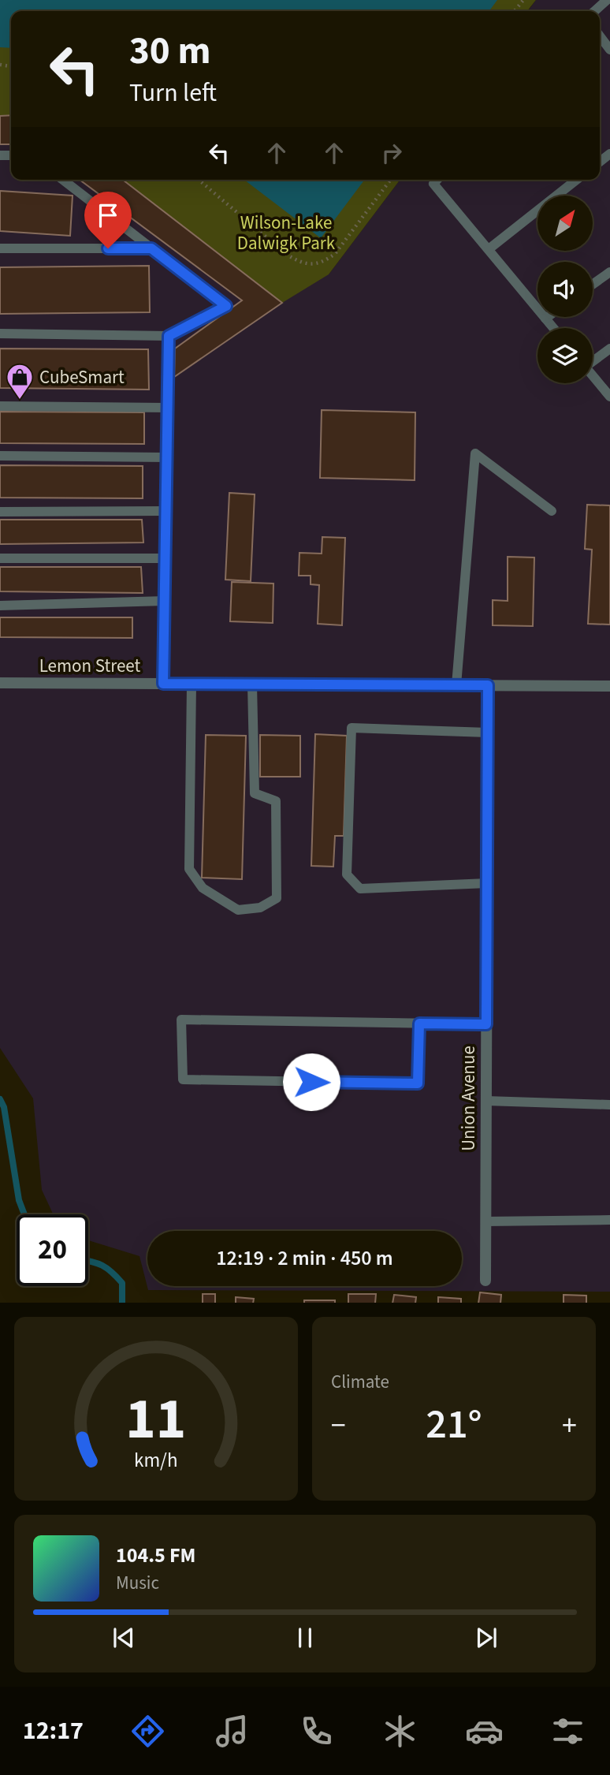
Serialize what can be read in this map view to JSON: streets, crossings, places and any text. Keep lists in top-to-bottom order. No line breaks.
{"streets":{"street":["Lemon Street","Union Avenue"]},"crossings":[["Lemon Street","Union Avenue"]],"parks":["Wilson-Lake Dalwigk Park"],"places":{"shop":["CubeSmart"]},"north":"top right","page":{"turn":["30 m","Turn left"],"limit":"20","trip":"12:19 · 2 min · 450 m","tile":"Climate","heat":["−","21°","+"],"song":["104.5 FM","Music"],"tabs":"12:17","gauge":["11","km/h"]}}
